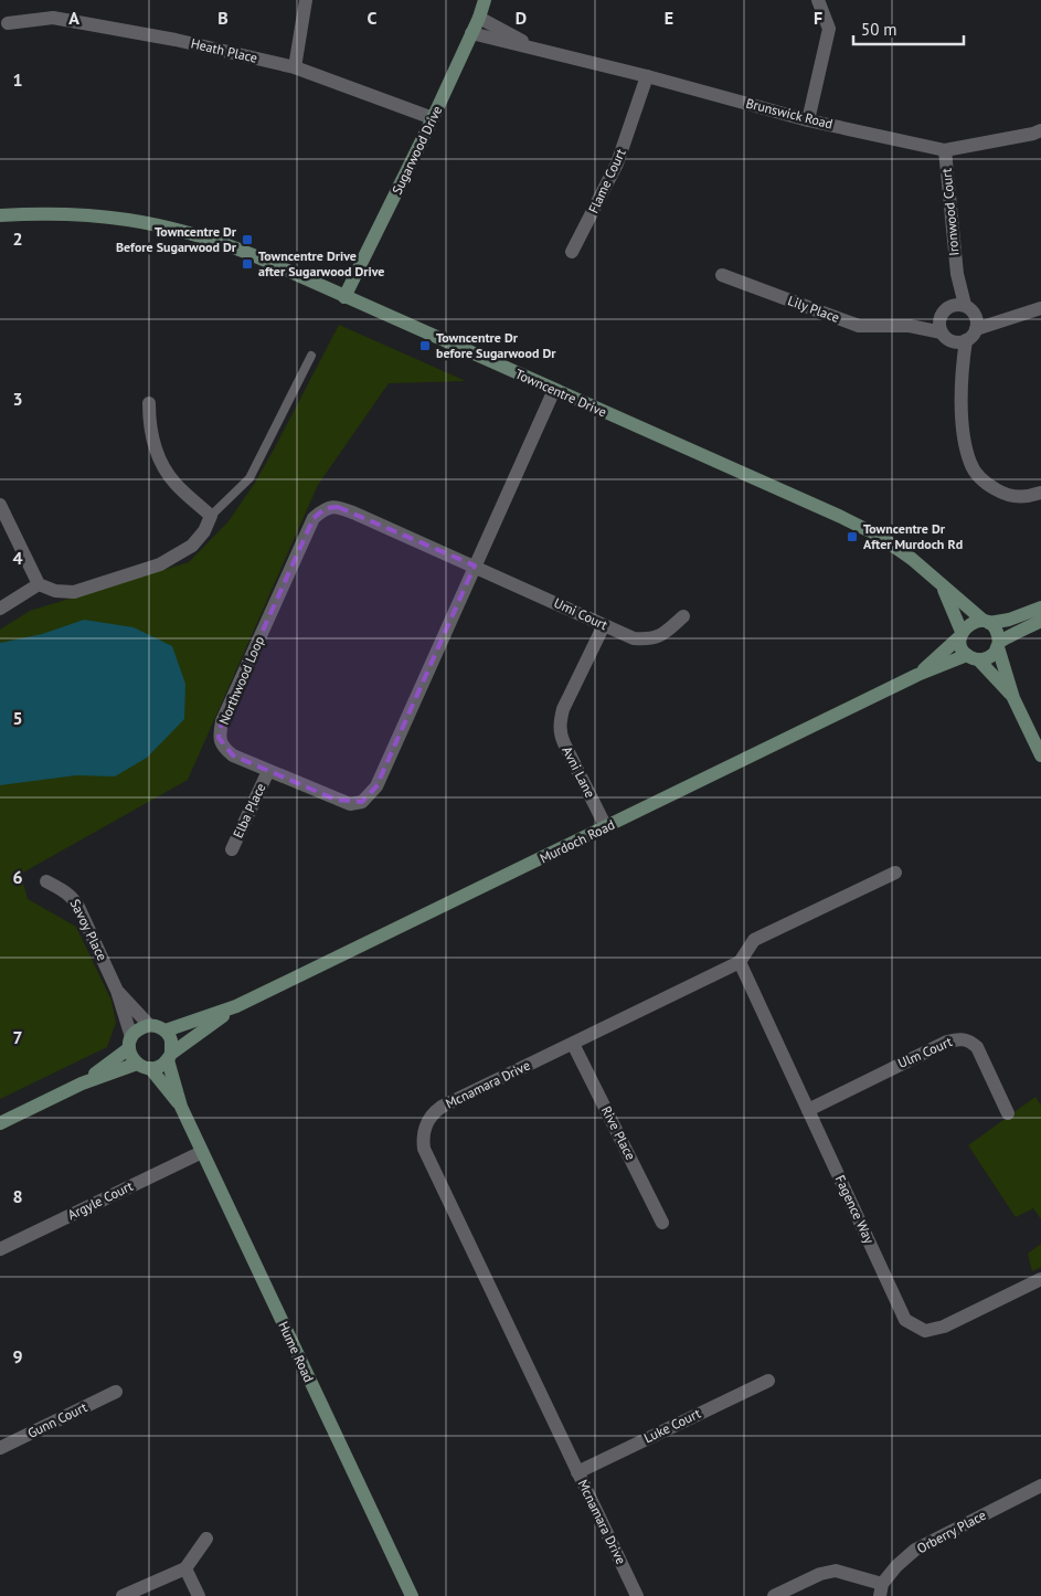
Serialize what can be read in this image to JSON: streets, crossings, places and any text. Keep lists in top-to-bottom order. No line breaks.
{"streets":{"street":["Heath Place","Brunswick Road","Sugarwood Drive","Flame Court","Ironwood Court","Lily Place","Towncentre Drive","Umi Court","Northwood Loop","Avni Lane","Elba Place","Murdoch Road","Savoy Place","Ulm Court","Mcnamara Drive","Rive Place","Argyle Court","Fagence Way","Hume Road","Gunn Court","Luke Court","Orberry Place"]},"crossings":[["Heath Place","Sugarwood Drive"],["Brunswick Road","Sugarwood Drive"],["Brunswick Road","Flame Court"],["Brunswick Road","Ironwood Court"],["Sugarwood Drive","Towncentre Drive"],["Ironwood Court","Lily Place"],["Towncentre Drive","Northwood Loop"],["Towncentre Drive","Murdoch Road"],["Umi Court","Northwood Loop"],["Umi Court","Avni Lane"],["Northwood Loop","Elba Place"],["Avni Lane","Murdoch Road"],["Murdoch Road","Savoy Place"],["Murdoch Road","Hume Road"],["Savoy Place","Hume Road"],["Ulm Court","Fagence Way"],["Mcnamara Drive","Rive Place"],["Mcnamara Drive","Fagence Way"],["Mcnamara Drive","Luke Court"],["Argyle Court","Hume Road"]],"places":{"transit":["Towncentre Dr Before Sugarwood Dr","Towncentre Drive after Sugarwood Drive","Towncentre Dr before Sugarwood Dr","Towncentre Dr After Murdoch Rd"]},"scale_bar":"50 m","grid":{"columns":["A","B","C","D","E","F"],"rows":["1","2","3","4","5","6","7","8","9"]}}
